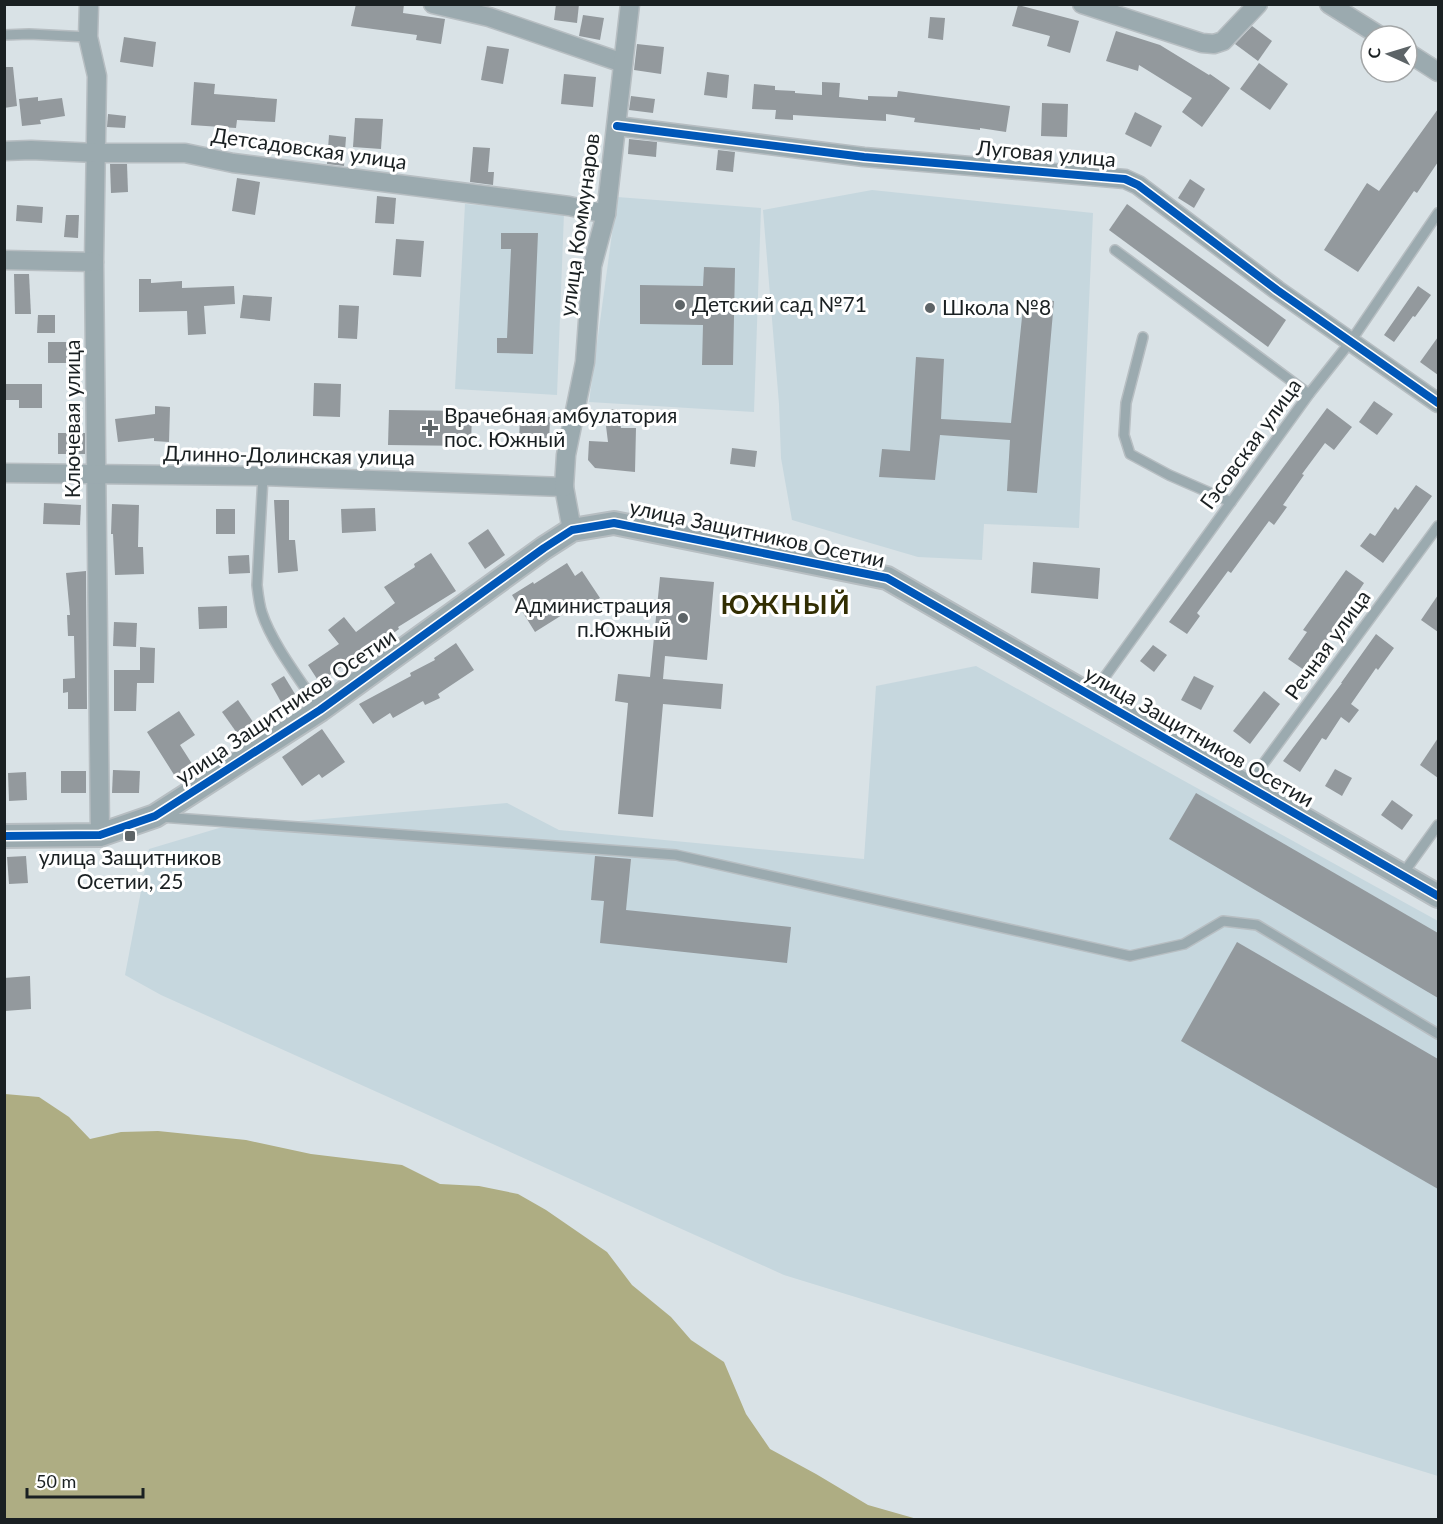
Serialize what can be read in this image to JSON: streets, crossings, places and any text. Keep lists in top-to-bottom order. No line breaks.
{"streets":{"street":["Детсадовская улица","Луговая улица","улица Коммунаров","Ключевая улица","Длинно-Долинская улица","улица Защитников Осетии"],"lane":["Гэсовская улица","Речная улица"]},"crossings":[["Детсадовская улица","улица Коммунаров"],["Детсадовская улица","Ключевая улица"],["Луговая улица","улица Коммунаров"],["Луговая улица","Гэсовская улица"],["улица Коммунаров","Длинно-Долинская улица"],["Ключевая улица","Длинно-Долинская улица"],["Ключевая улица","улица Защитников Осетии"],["Гэсовская улица","улица Защитников Осетии"],["улица Защитников Осетии","Речная улица"]],"districts":["ЮЖНЫЙ"],"places":{"other":["Детский сад №71","Школа №8","Администрация п.Южный"],"health":["Врачебная амбулатория пос. Южный"],"transit":["улица Защитников Осетии, 25"]},"scale_bar":"50 m","north":"left"}
